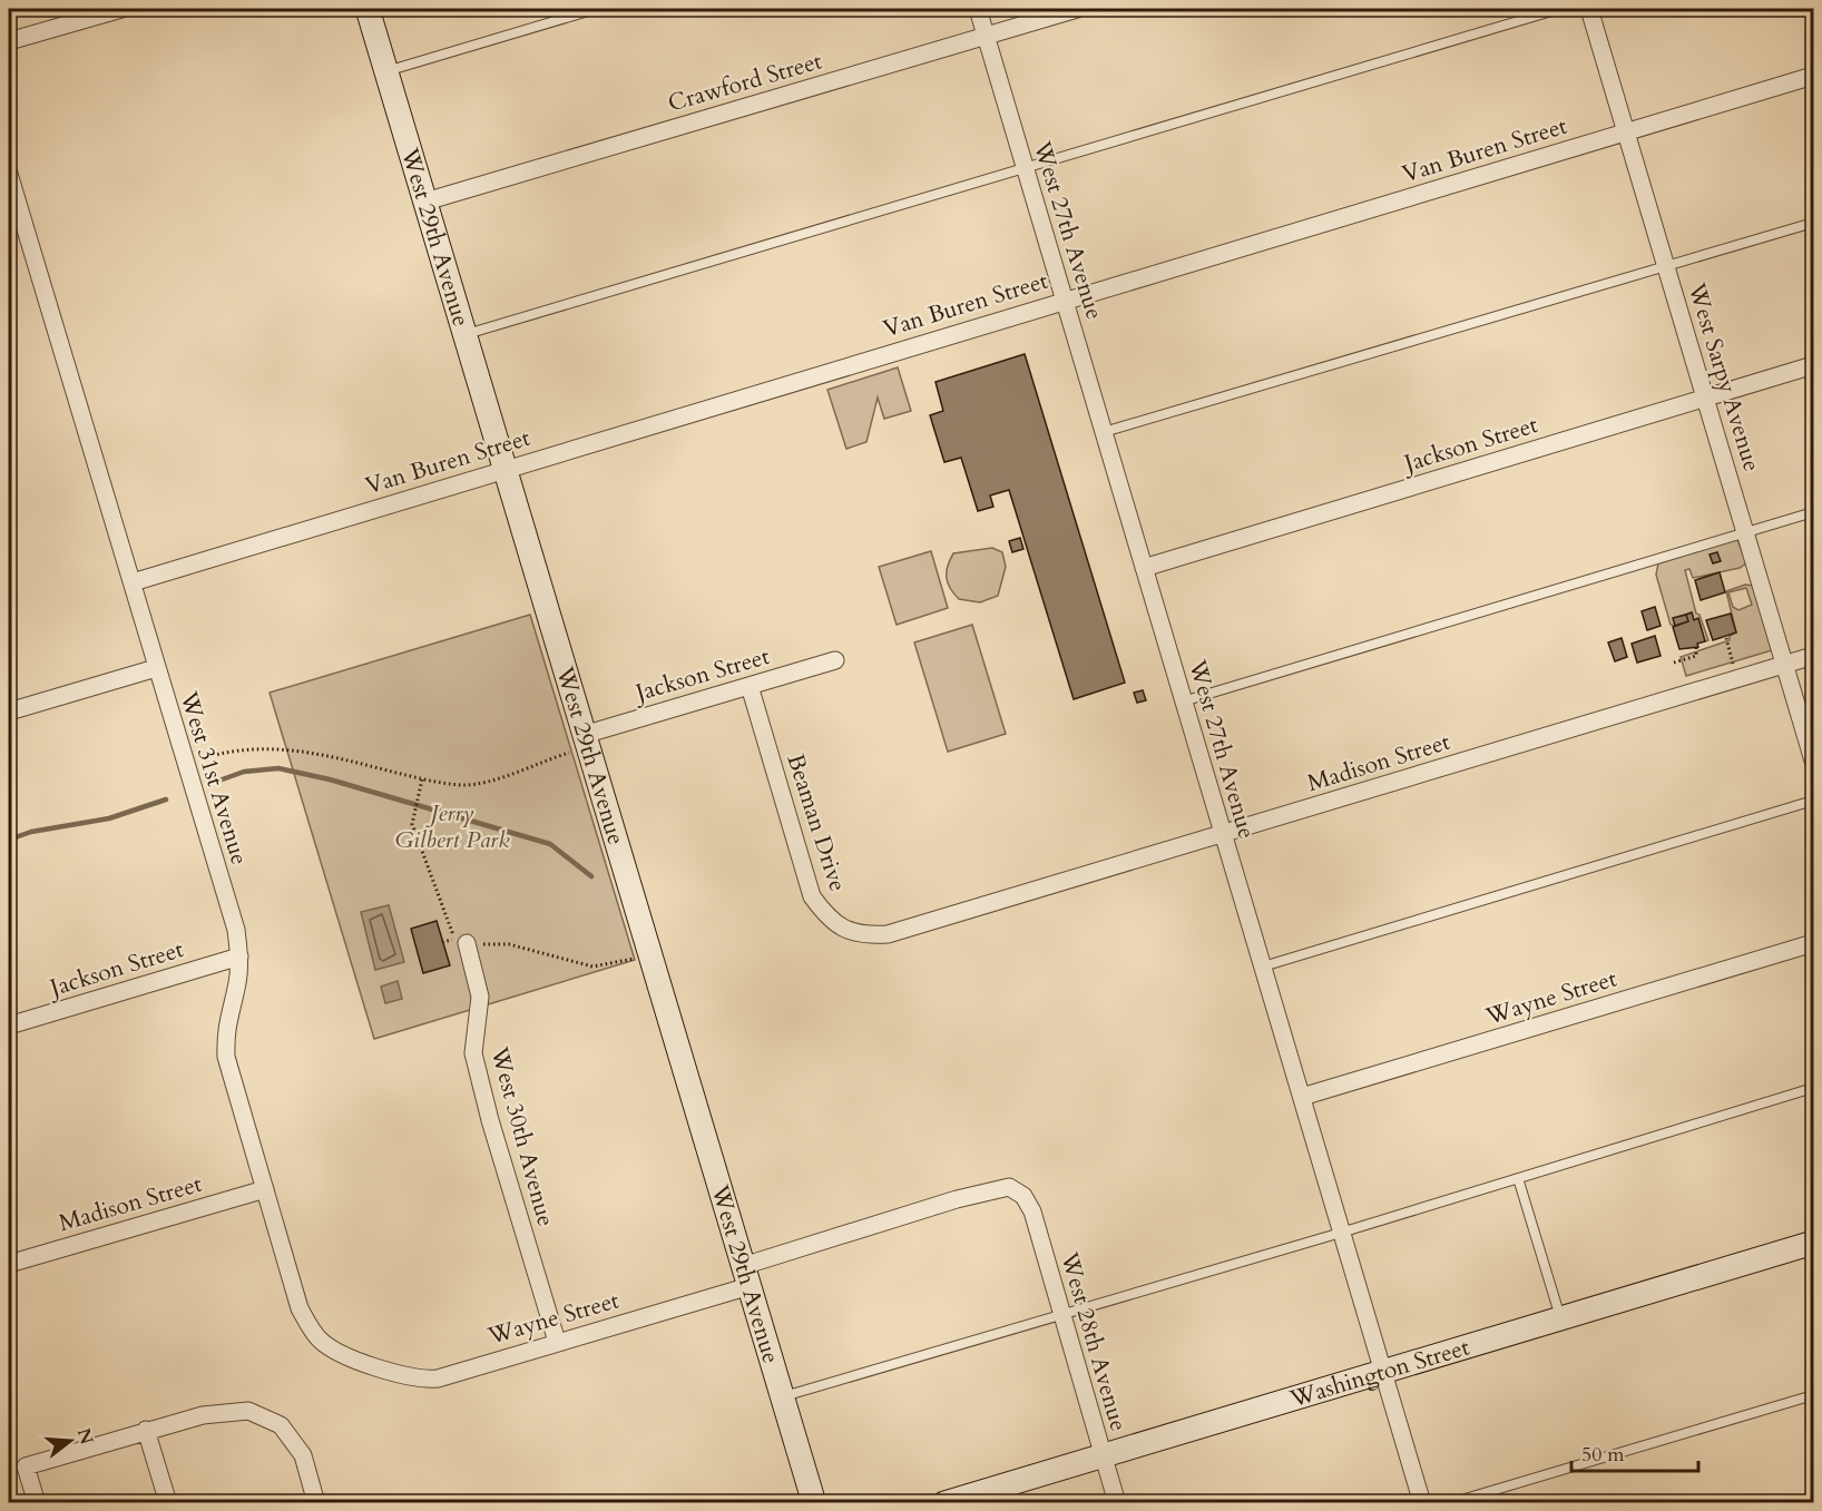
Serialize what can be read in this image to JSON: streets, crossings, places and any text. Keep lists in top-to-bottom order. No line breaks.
{"streets":{"street":["Crawford Street","Van Buren Street","West 27th Avenue","West 29th Avenue","West Sarpy Avenue","Jackson Street","Madison Street","West 31st Avenue","Beaman Drive","Wayne Street","West 30th Avenue","West 28th Avenue","Washington Street"]},"crossings":[["Crawford Street","West 27th Avenue"],["Crawford Street","West 29th Avenue"],["Van Buren Street","West 27th Avenue"],["Van Buren Street","West 29th Avenue"],["Van Buren Street","West Sarpy Avenue"],["Van Buren Street","West 31st Avenue"],["West 27th Avenue","Jackson Street"],["West 27th Avenue","Madison Street"],["West 27th Avenue","Wayne Street"],["West 27th Avenue","Washington Street"],["West 29th Avenue","Jackson Street"],["West 29th Avenue","Wayne Street"],["West Sarpy Avenue","Jackson Street"],["West Sarpy Avenue","Madison Street"],["Jackson Street","West 31st Avenue"],["Jackson Street","Beaman Drive"],["Madison Street","West 31st Avenue"],["Madison Street","Beaman Drive"],["West 31st Avenue","Wayne Street"],["Wayne Street","West 30th Avenue"],["Wayne Street","West 28th Avenue"],["West 28th Avenue","Washington Street"]],"parks":["Jerry Gilbert Park"],"scale_bar":"50 m","north":"right"}
